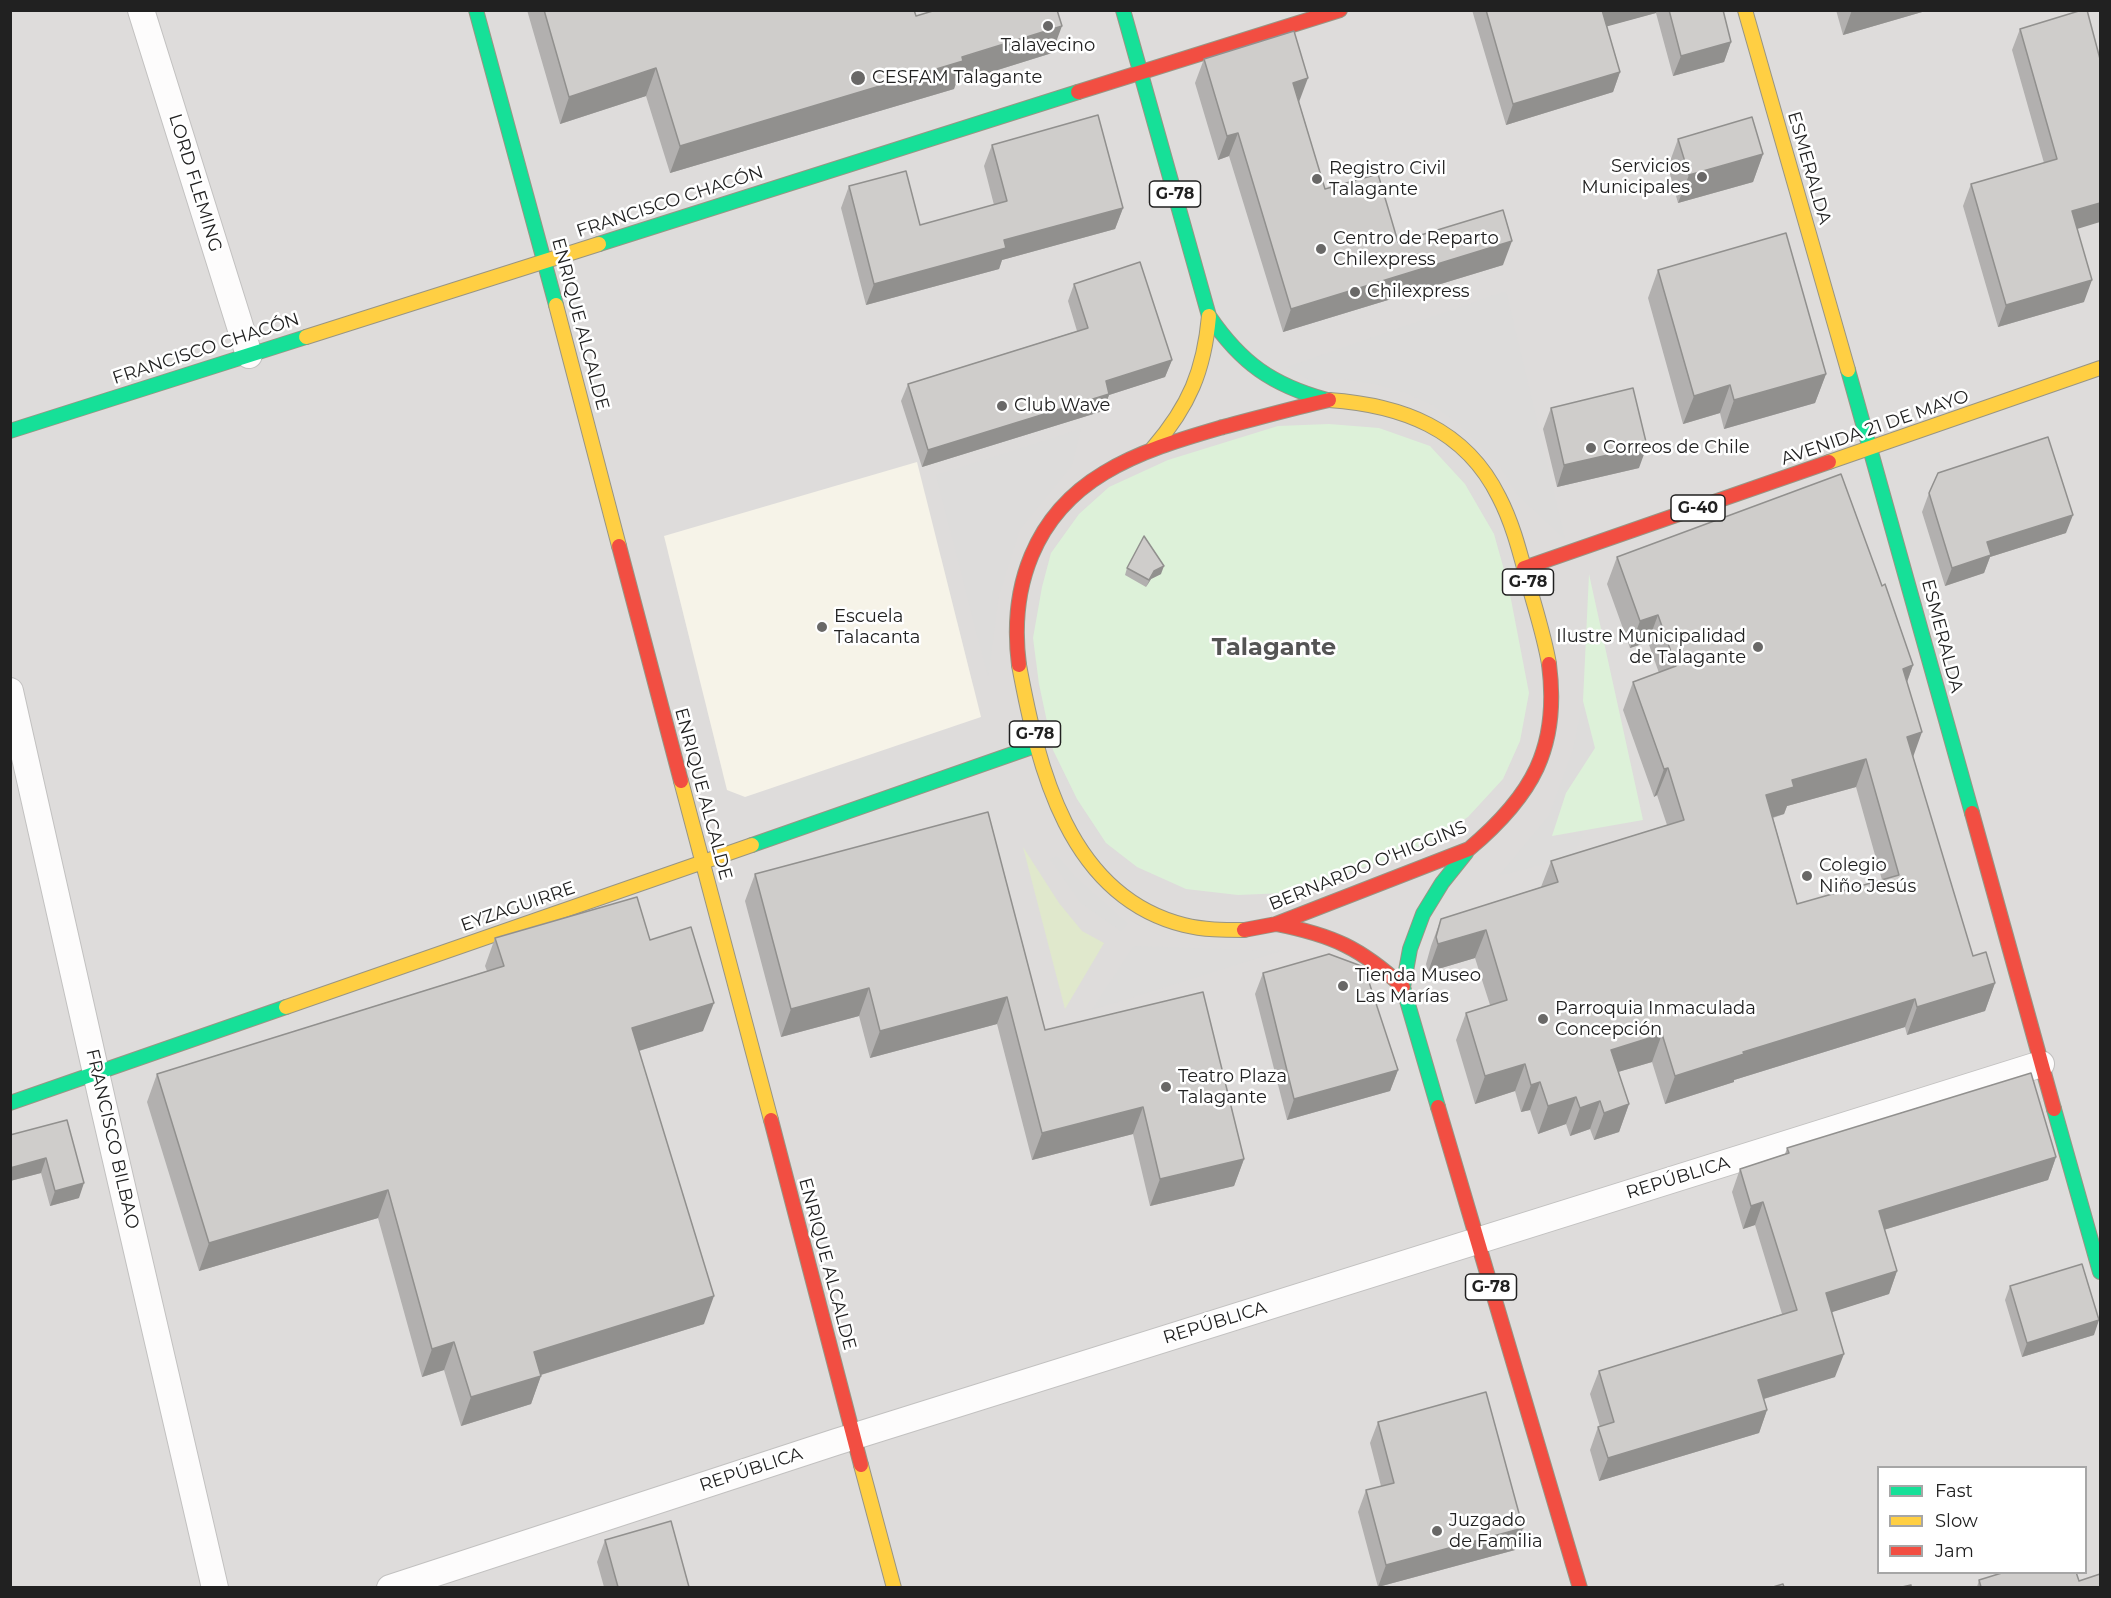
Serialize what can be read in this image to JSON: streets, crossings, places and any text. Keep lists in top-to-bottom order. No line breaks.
{"streets":{"main road":["ESMERALDA","G-78","FRANCISCO CHACÓN","ENRIQUE ALCALDE","AVENIDA 21 DE MAYO","G-40","BERNARDO O'HIGGINS","EYZAGUIRRE"],"street":["LORD FLEMING","FRANCISCO BILBAO","REPÚBLICA"]},"crossings":[["ESMERALDA","AVENIDA 21 DE MAYO"],["ESMERALDA","REPÚBLICA"],["LORD FLEMING","FRANCISCO CHACÓN"],["G-78","FRANCISCO CHACÓN"],["G-78","BERNARDO O'HIGGINS"],["G-78","REPÚBLICA"],["FRANCISCO CHACÓN","ENRIQUE ALCALDE"],["ENRIQUE ALCALDE","EYZAGUIRRE"],["ENRIQUE ALCALDE","REPÚBLICA"],["AVENIDA 21 DE MAYO","BERNARDO O'HIGGINS"],["BERNARDO O'HIGGINS","EYZAGUIRRE"],["EYZAGUIRRE","FRANCISCO BILBAO"]],"districts":["Talagante"],"places":["Talavecino","CESFAM Talagante","Servicios Municipales","Registro Civil Talagante","Centro de Reparto Chilexpress","Chilexpress","Club Wave","Correos de Chile","Escuela Talacanta","Ilustre Municipalidad de Talagante","Colegio Niño Jesús","Tienda Museo Las Marías","Parroquia Inmaculada Concepción","Teatro Plaza Talagante","Juzgado de Familia"],"legend":["Fast","Slow","Jam"]}
